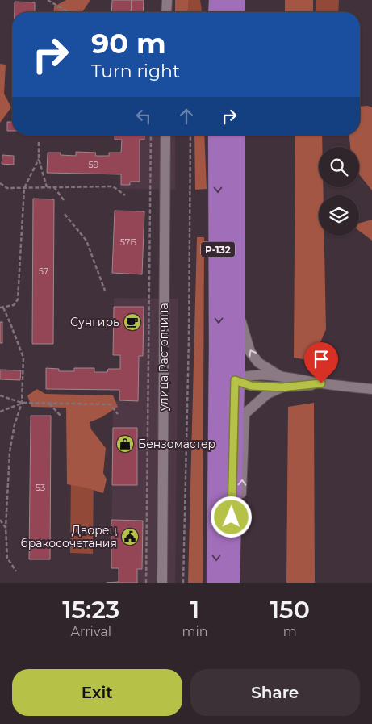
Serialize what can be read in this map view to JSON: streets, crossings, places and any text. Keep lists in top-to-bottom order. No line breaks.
{"streets":{"highway":["Р-132"],"street":["улица Растопчина"]},"places":{"cafe":["Сунгирь"],"shop":["Бензомастер"],"public building":["Дворец бракосочетания"]},"house_numbers":["59","57Б","57","53"],"page":{"turn":["90 m","Turn right"],"eta":["15:23","Arrival","1","min","150","m"],"buttons":["Exit","Share"]}}
